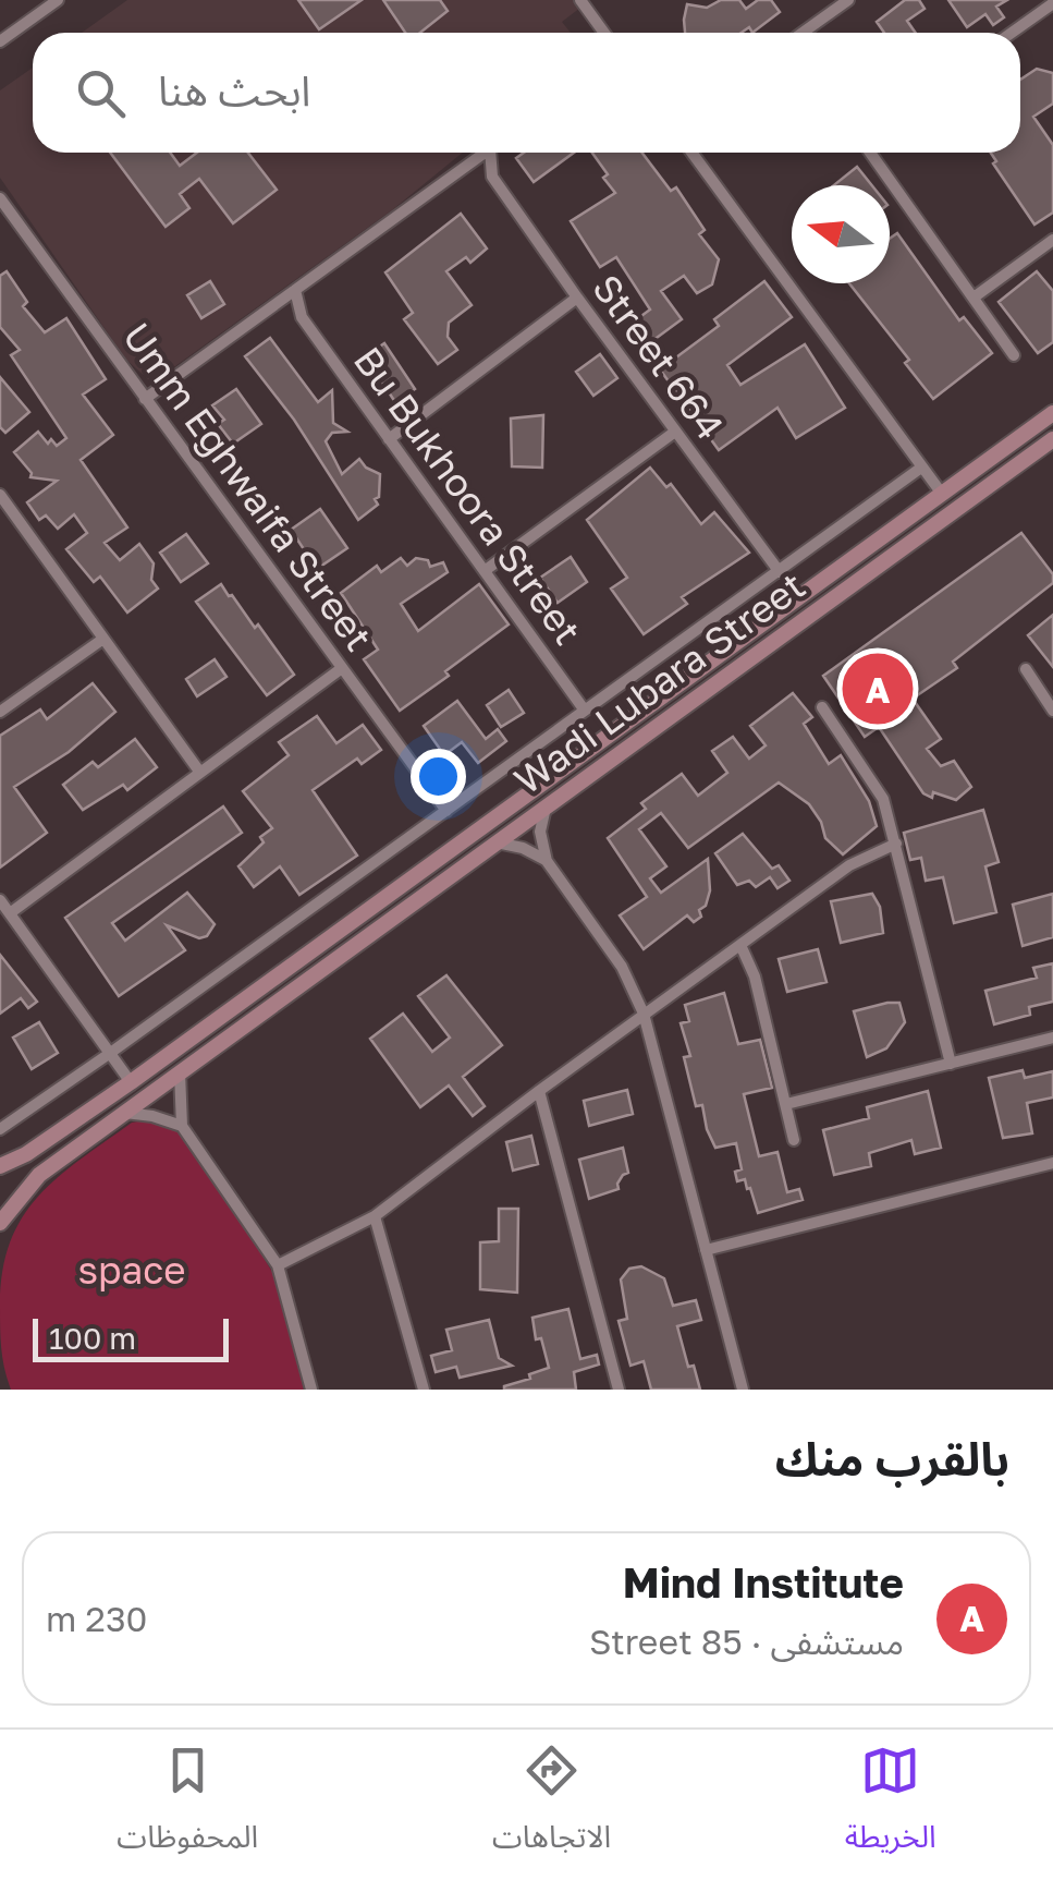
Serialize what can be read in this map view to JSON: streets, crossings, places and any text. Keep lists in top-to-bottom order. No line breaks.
{"streets":{"street":["Street 664","Umm Eghwaifa Street","Bu Bukhoora Street","Wadi Lubara Street"]},"crossings":[["Street 664","Wadi Lubara Street"],["Umm Eghwaifa Street","Wadi Lubara Street"],["Bu Bukhoora Street","Wadi Lubara Street"]],"parks":["space"],"scale_bar":"100 m","north":"left","page":{"search":"ابحث هنا","pins":"A","scale":"100 m","heading":"بالقرب منك","list":[{"mark":"A","name":"Mind Institute","note":"مستشفى · Street 85","value":"230 m"}],"nav":["الخريطة","الاتجاهات","المحفوظات"]}}
